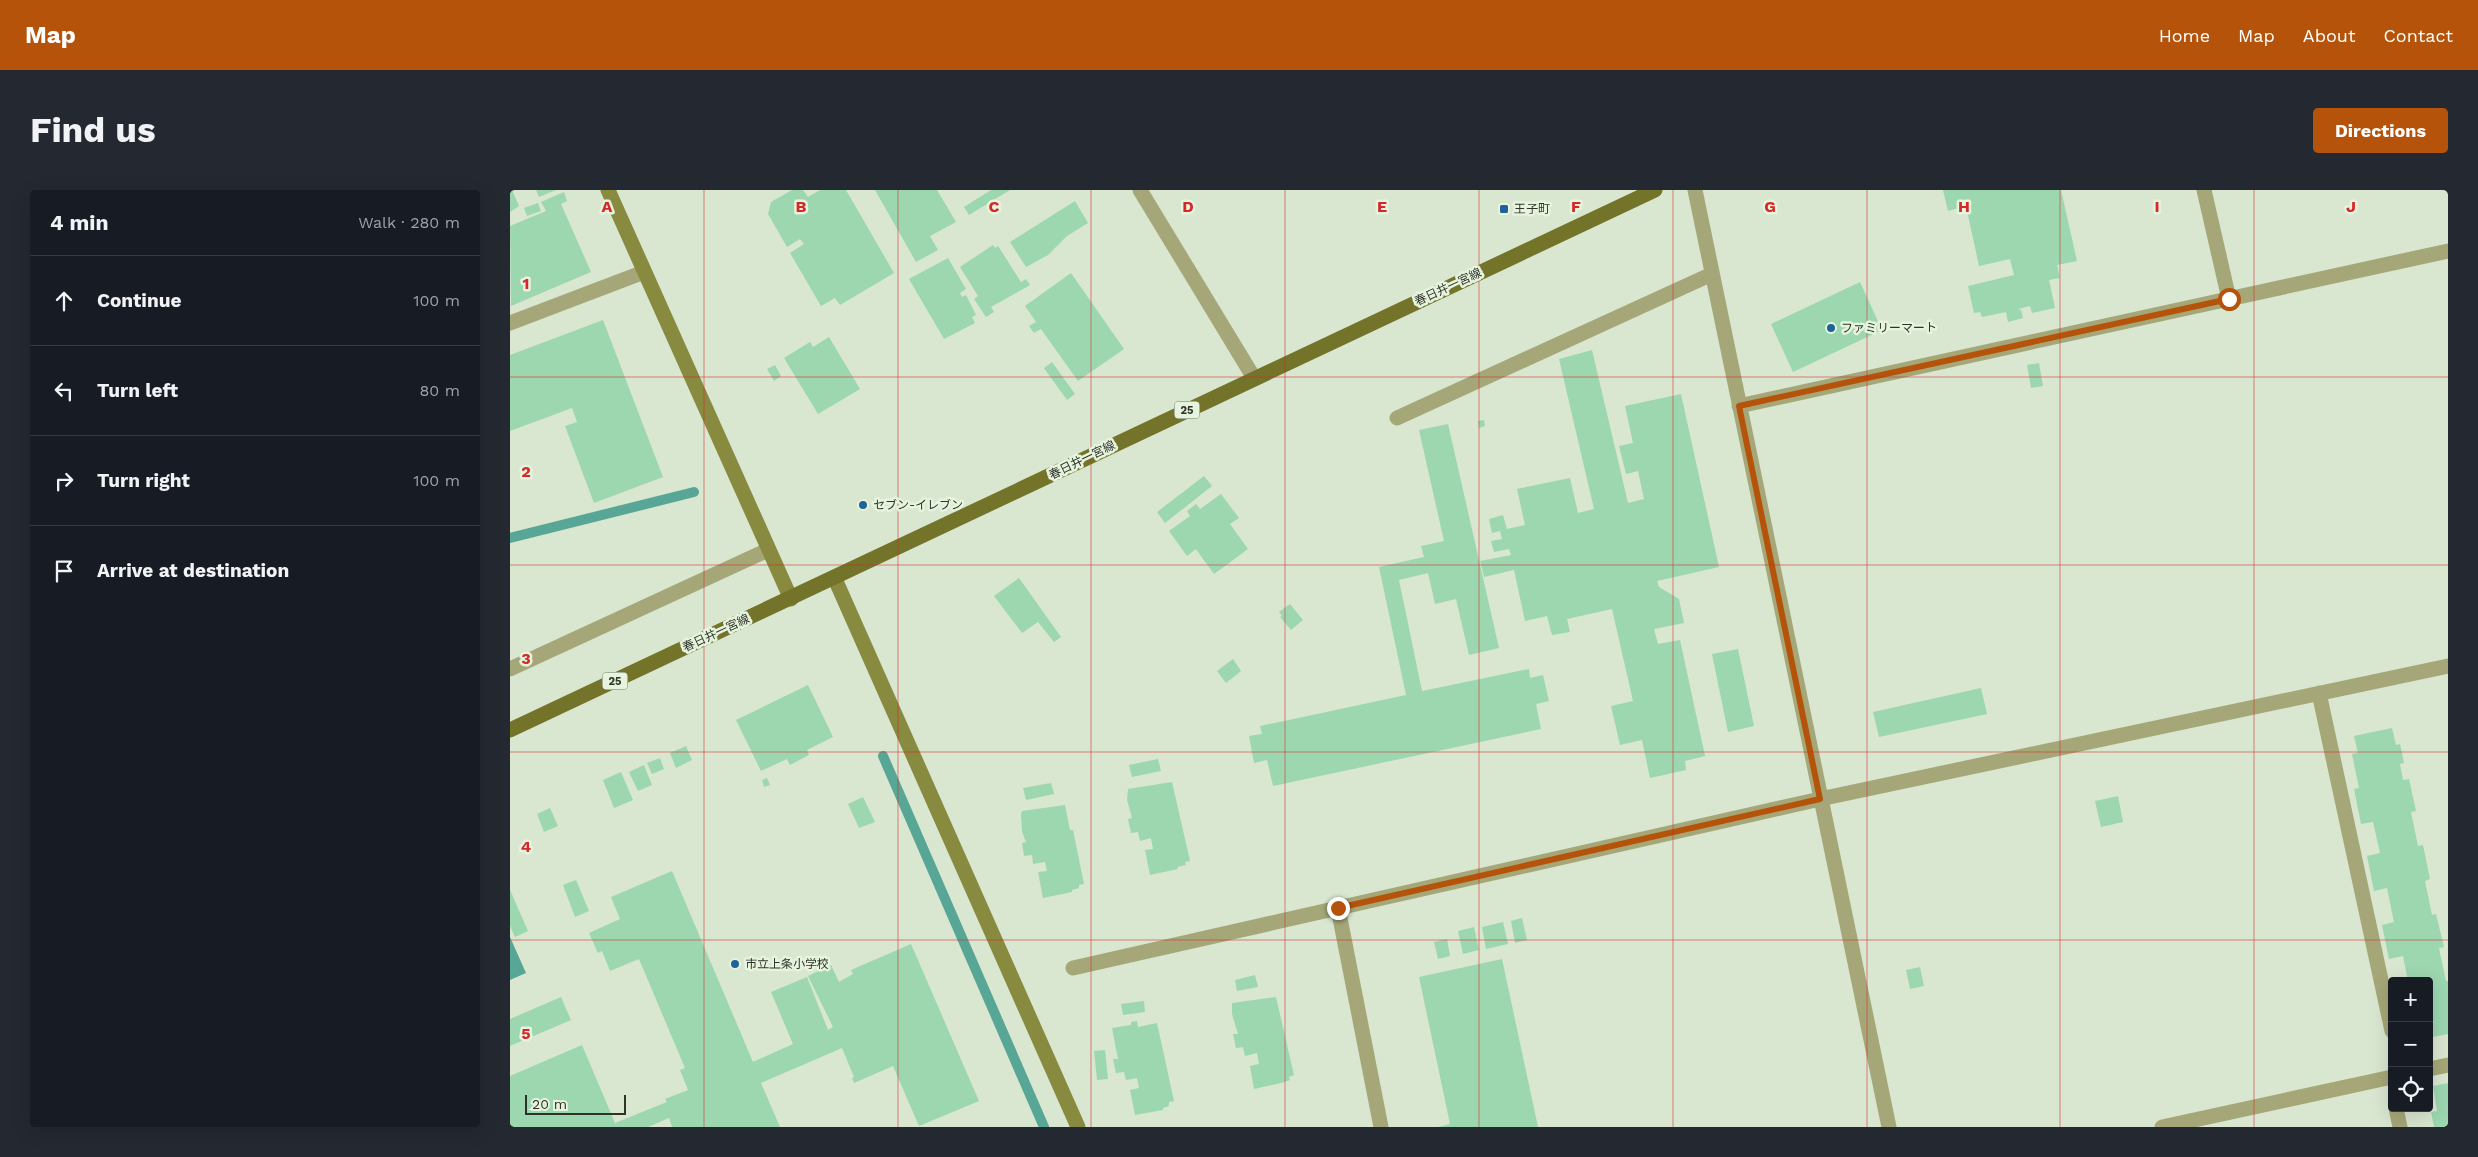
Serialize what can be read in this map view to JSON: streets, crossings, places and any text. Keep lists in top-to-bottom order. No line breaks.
{"streets":{"main road":["春日井一宮線","25"]},"places":{"transit":["王子町"],"other":["ファミリーマート","セブン-イレブン","市立上条小学校"]},"scale_bar":"20 m","page":{"header":"Map","nav":["Home","Map","About","Contact"],"buttons":"Directions","title":"Find us","heading":["4 min","Walk · 280 m"],"list":[["Continue","100 m"],["Turn left","80 m"],["Turn right","100 m"],"Arrive at destination"],"map_buttons":["+","−"],"scale":"20 m"},"grid":{"columns":["A","B","C","D","E","F","G","H","I","J"],"rows":["1","2","3","4","5"]}}
